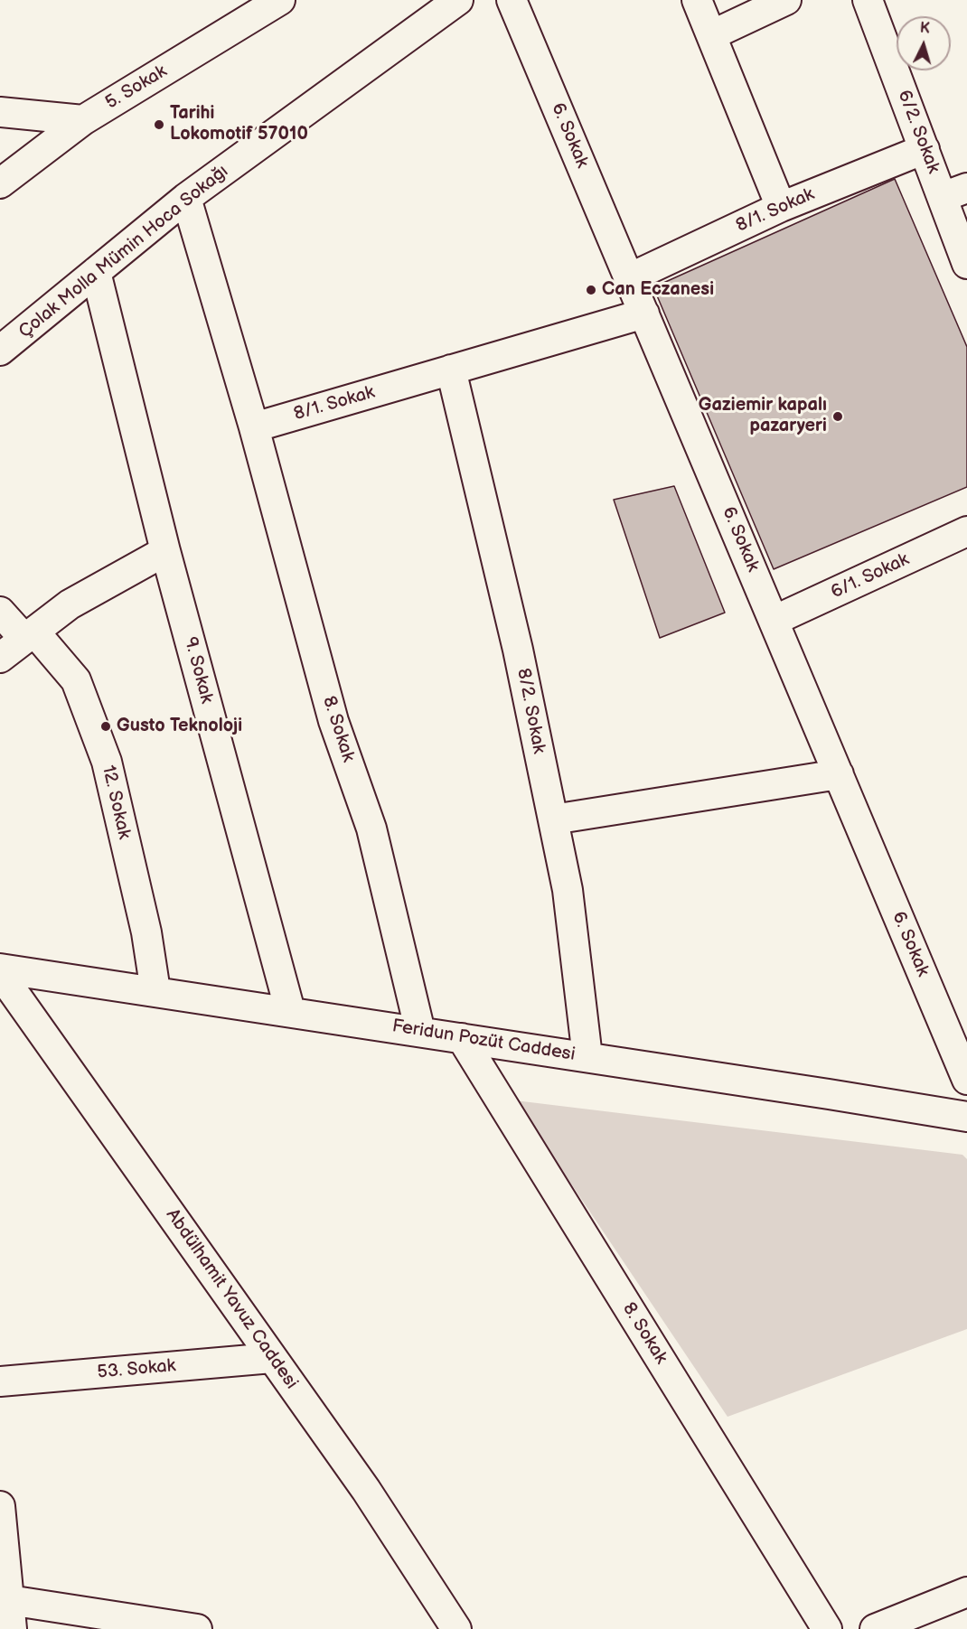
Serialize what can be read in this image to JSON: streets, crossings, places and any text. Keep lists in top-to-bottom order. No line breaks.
{"streets":{"street":["5. Sokak","6/2. Sokak","6. Sokak","8/1. Sokak","Çolak Molla Mümin Hoca Sokağı","6/1. Sokak","9. Sokak","8/2. Sokak","8. Sokak","12. Sokak","Feridun Pozüt Caddesi","Abdülhamit Yavuz Caddesi","53. Sokak"]},"crossings":[["6/2. Sokak","8/1. Sokak"],["6. Sokak","8/1. Sokak"],["6. Sokak","6/1. Sokak"],["8/1. Sokak","8/2. Sokak"],["8/1. Sokak","8. Sokak"],["Çolak Molla Mümin Hoca Sokağı","9. Sokak"],["9. Sokak","Feridun Pozüt Caddesi"],["8/2. Sokak","Feridun Pozüt Caddesi"],["8. Sokak","Feridun Pozüt Caddesi"],["12. Sokak","Feridun Pozüt Caddesi"],["Abdülhamit Yavuz Caddesi","53. Sokak"]],"places":["Tarihi Lokomotif 57010","Can Eczanesi","Gaziemir kapalı pazaryeri","Gusto Teknoloji"],"north":"top"}
